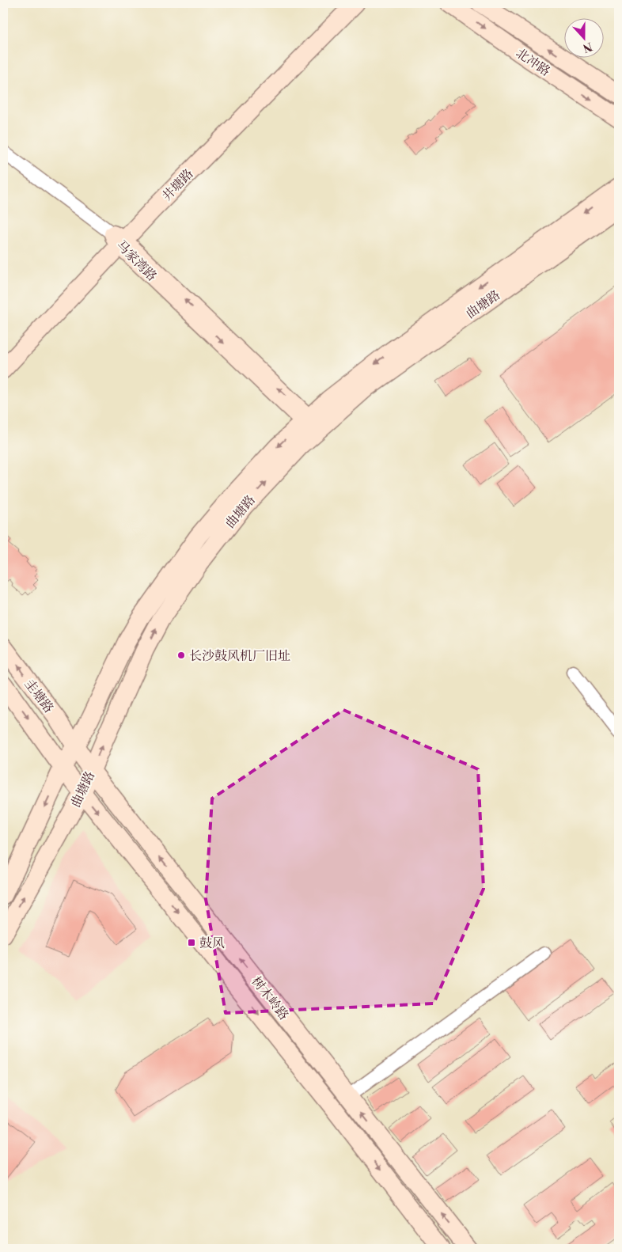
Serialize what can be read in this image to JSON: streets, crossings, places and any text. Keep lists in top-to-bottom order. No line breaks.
{"streets":{"main road":["北冲路","井塘路","马家湾路","曲塘路","圭塘路","树木岭路"]},"crossings":[["井塘路","马家湾路"],["马家湾路","曲塘路"],["曲塘路","圭塘路"],["曲塘路","树木岭路"],["圭塘路","树木岭路"]],"places":{"other":["长沙鼓风机厂旧址"],"transit":["鼓风"]},"north":"bottom"}
